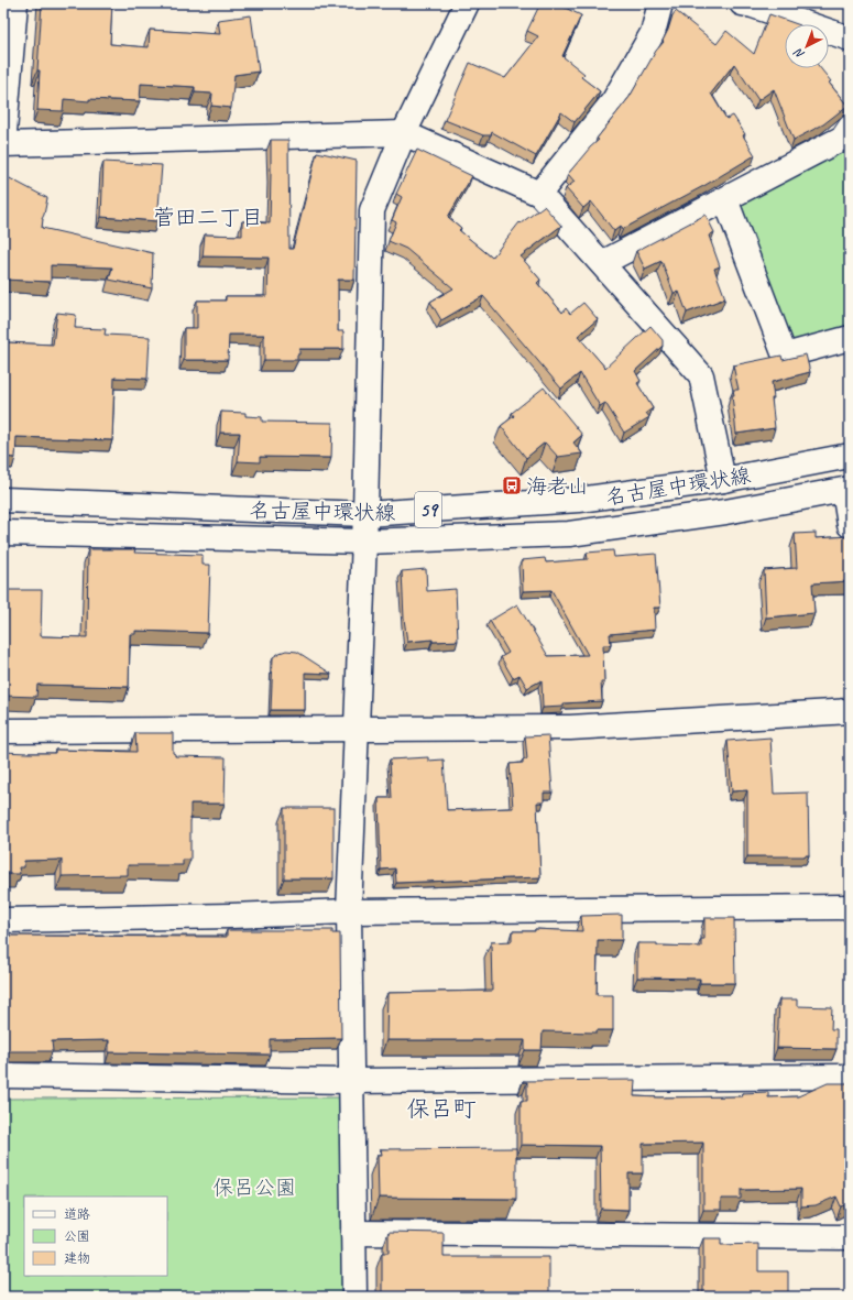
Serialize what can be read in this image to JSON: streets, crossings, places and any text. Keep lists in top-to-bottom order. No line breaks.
{"streets":{"street":["名古屋中環状線","59"]},"districts":["菅田二丁目","保呂町"],"parks":["保呂公園"],"places":{"bus stop":["海老山"]},"legend":["道路","公園","建物"],"north":"bottom left"}
